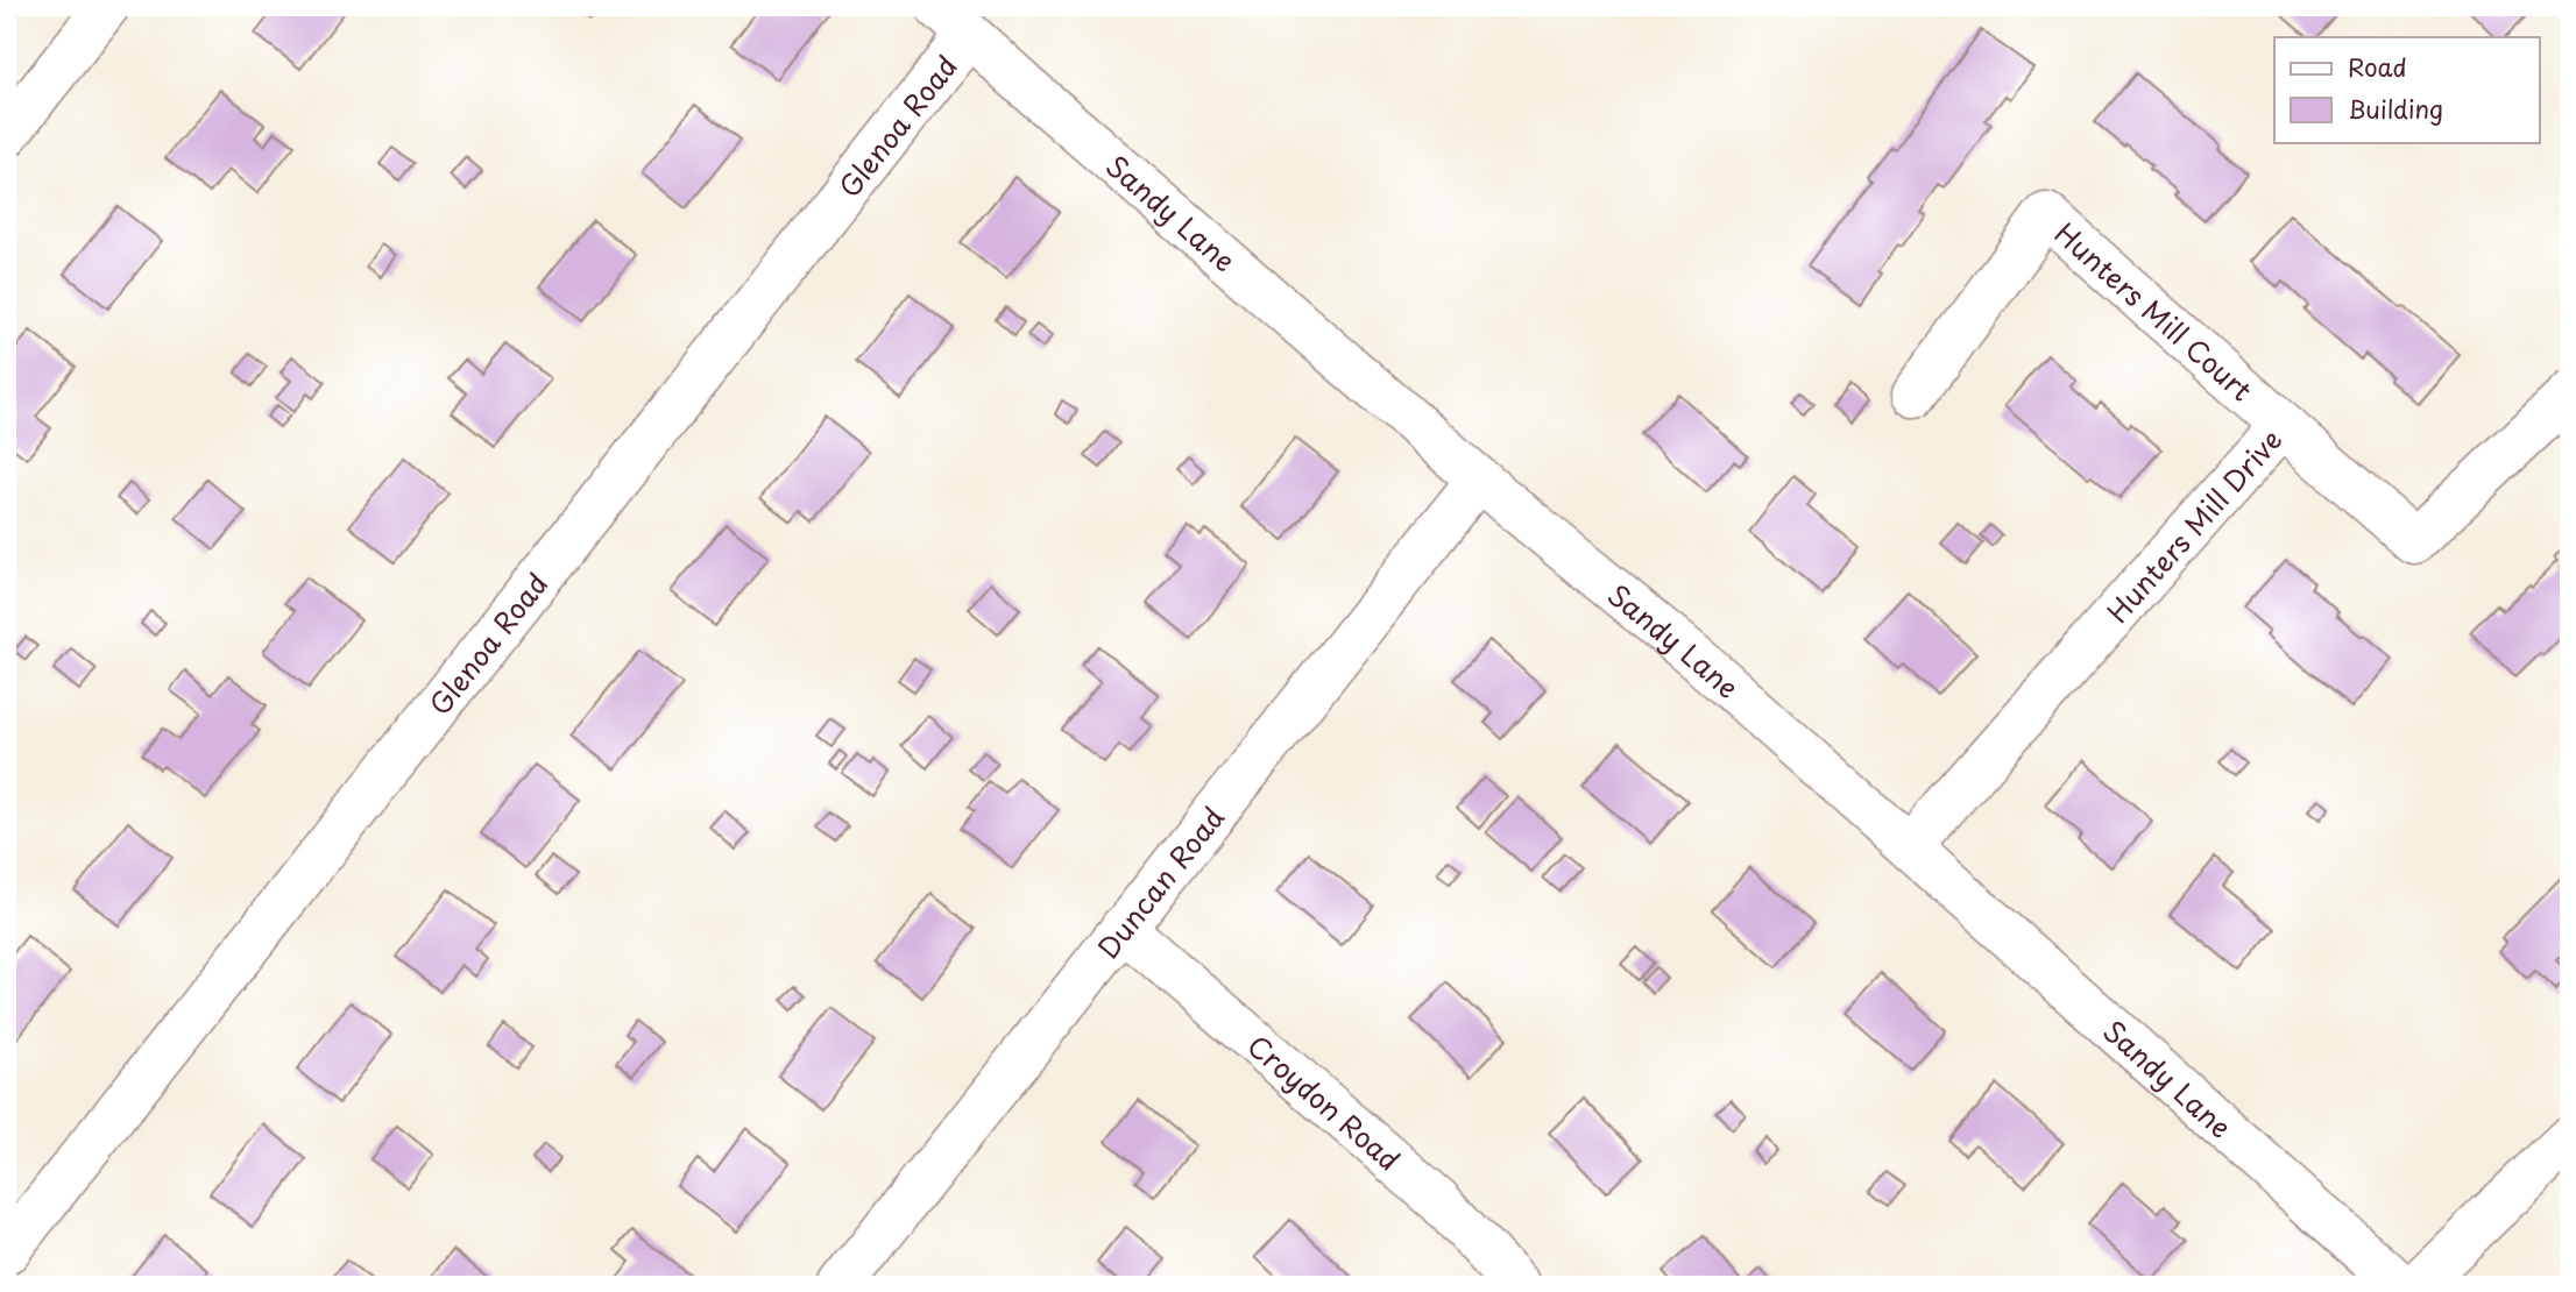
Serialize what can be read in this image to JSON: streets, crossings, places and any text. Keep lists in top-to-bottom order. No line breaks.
{"streets":{"street":["Glenoa Road","Sandy Lane","Hunters Mill Court","Hunters Mill Drive","Duncan Road","Croydon Road"]},"crossings":[["Glenoa Road","Sandy Lane"],["Sandy Lane","Hunters Mill Drive"],["Sandy Lane","Duncan Road"],["Hunters Mill Court","Hunters Mill Drive"],["Duncan Road","Croydon Road"]],"legend":["Road","Building"]}
